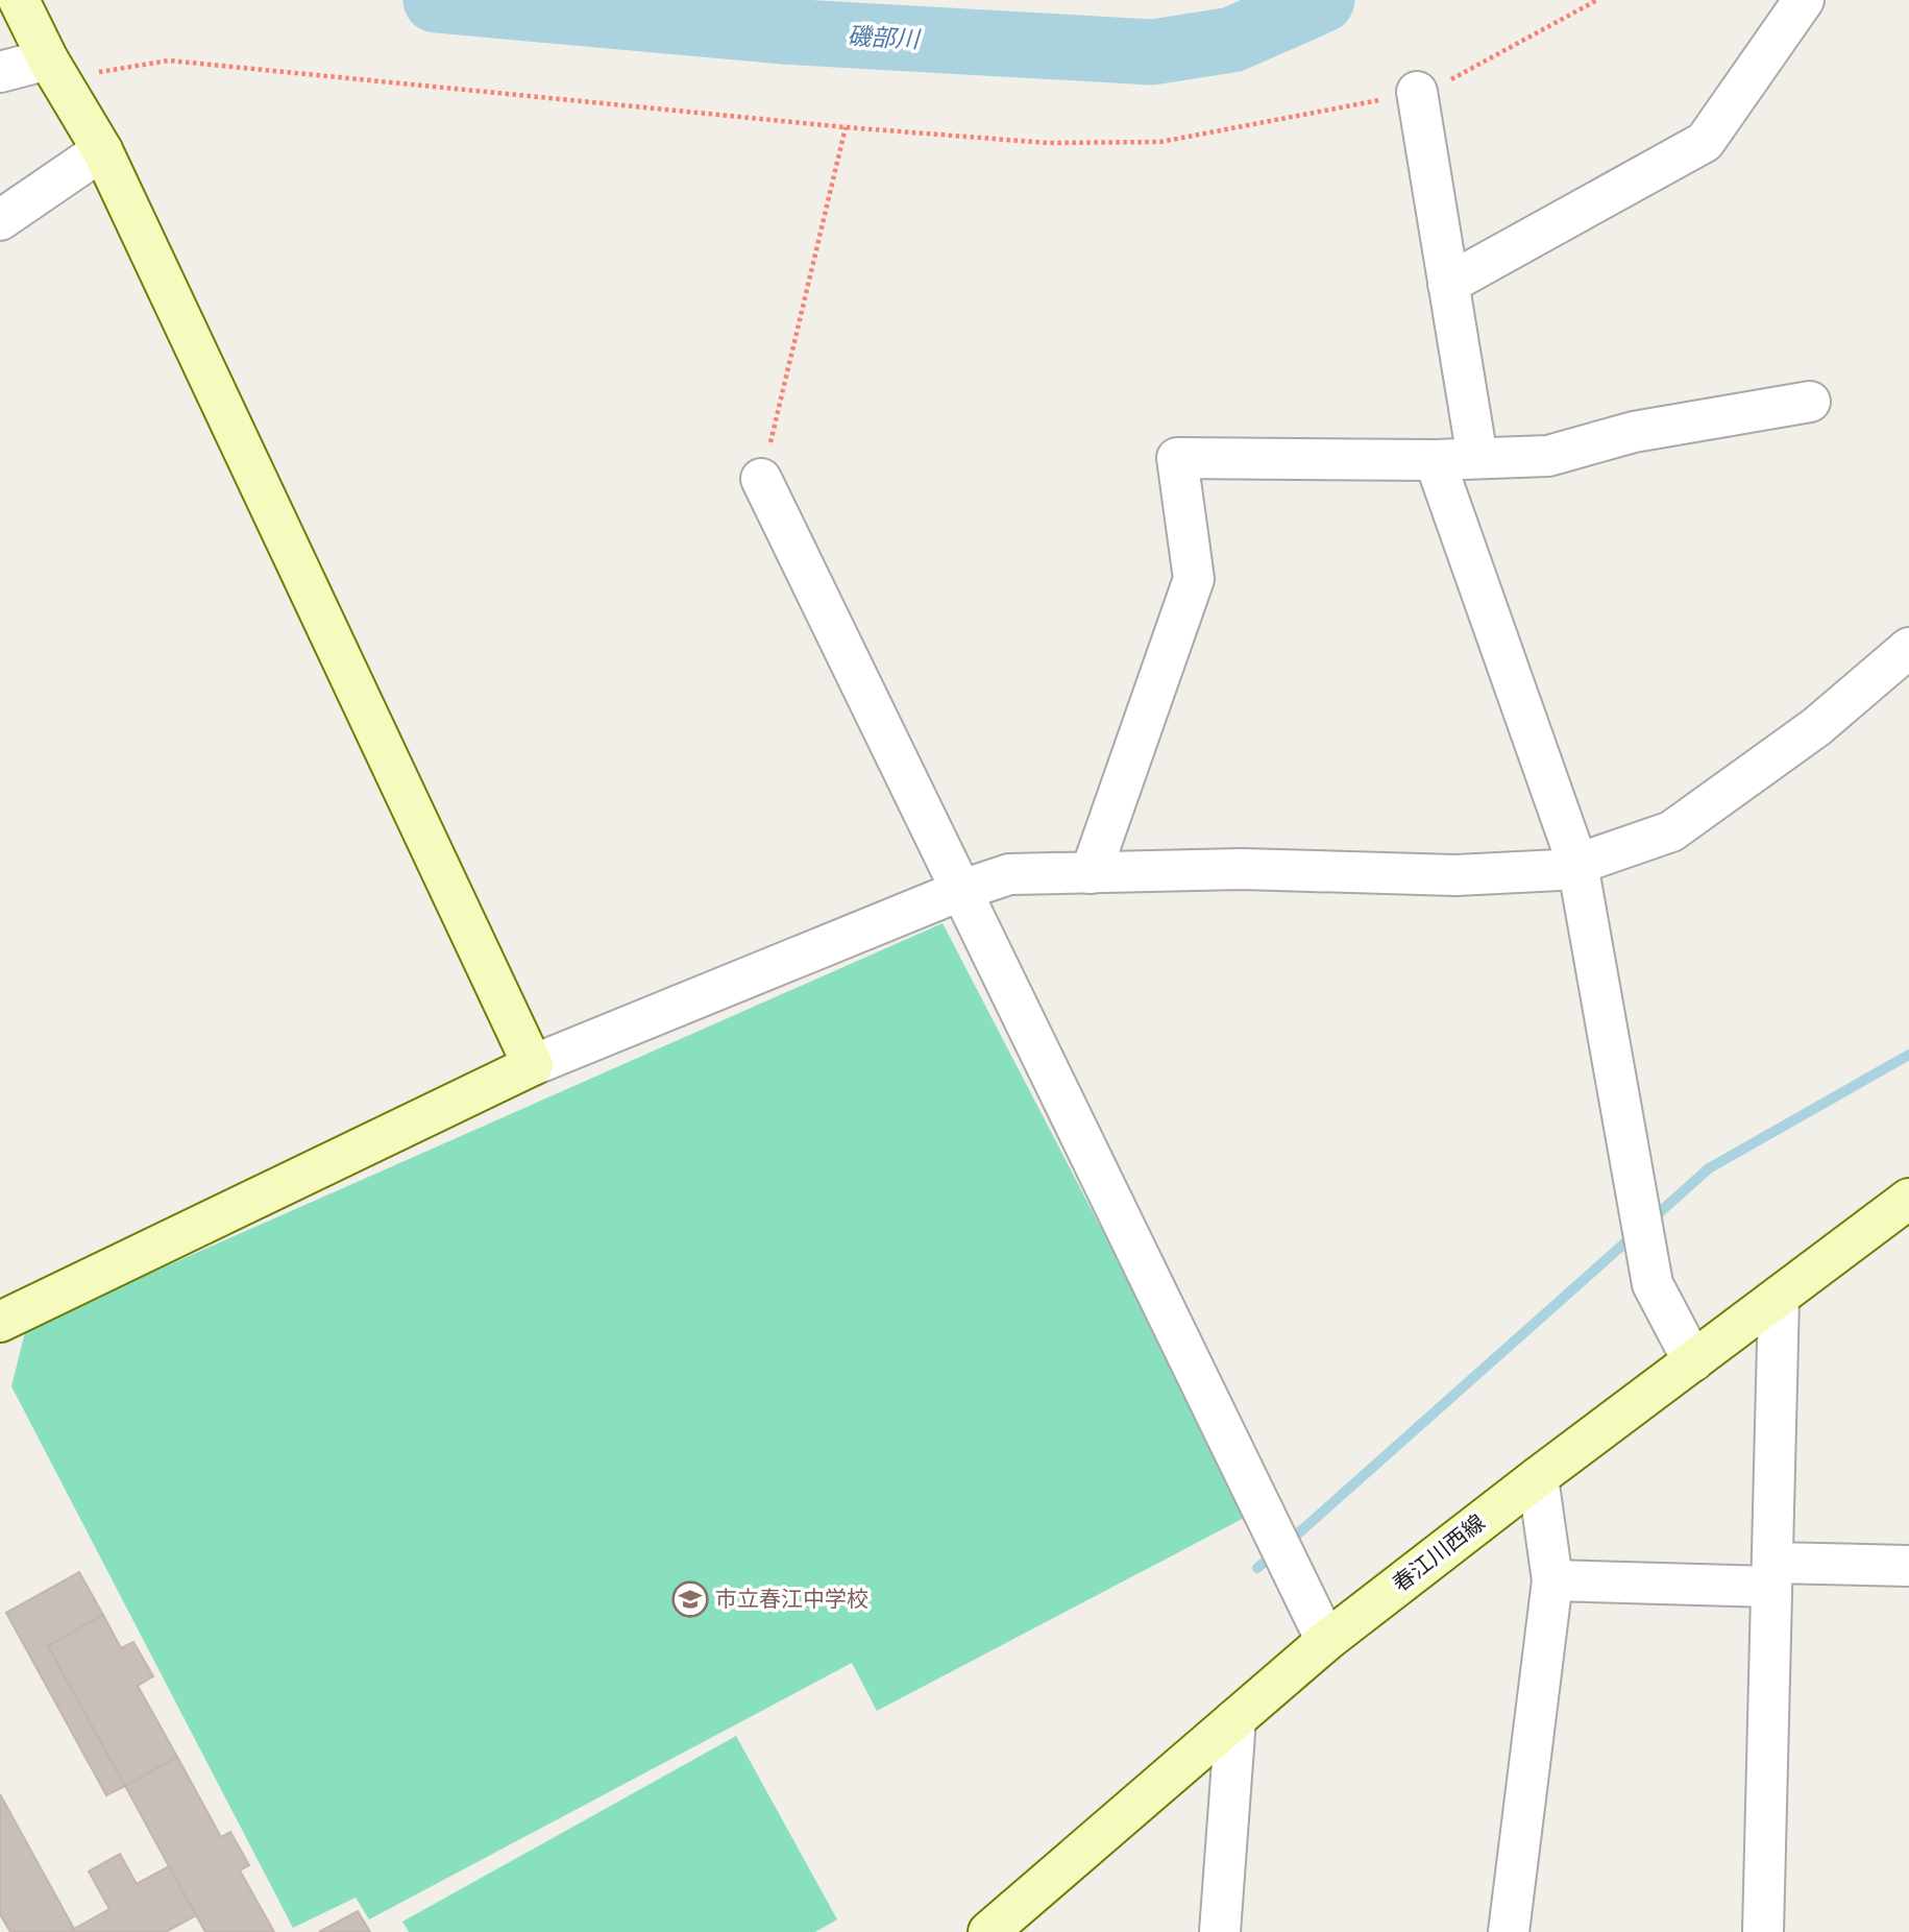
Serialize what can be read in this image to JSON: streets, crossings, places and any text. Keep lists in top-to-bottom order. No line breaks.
{"streets":{"street":["春江川西線"]},"water":["磯部川"],"places":{"school or university":["市立春江中学校"]}}
